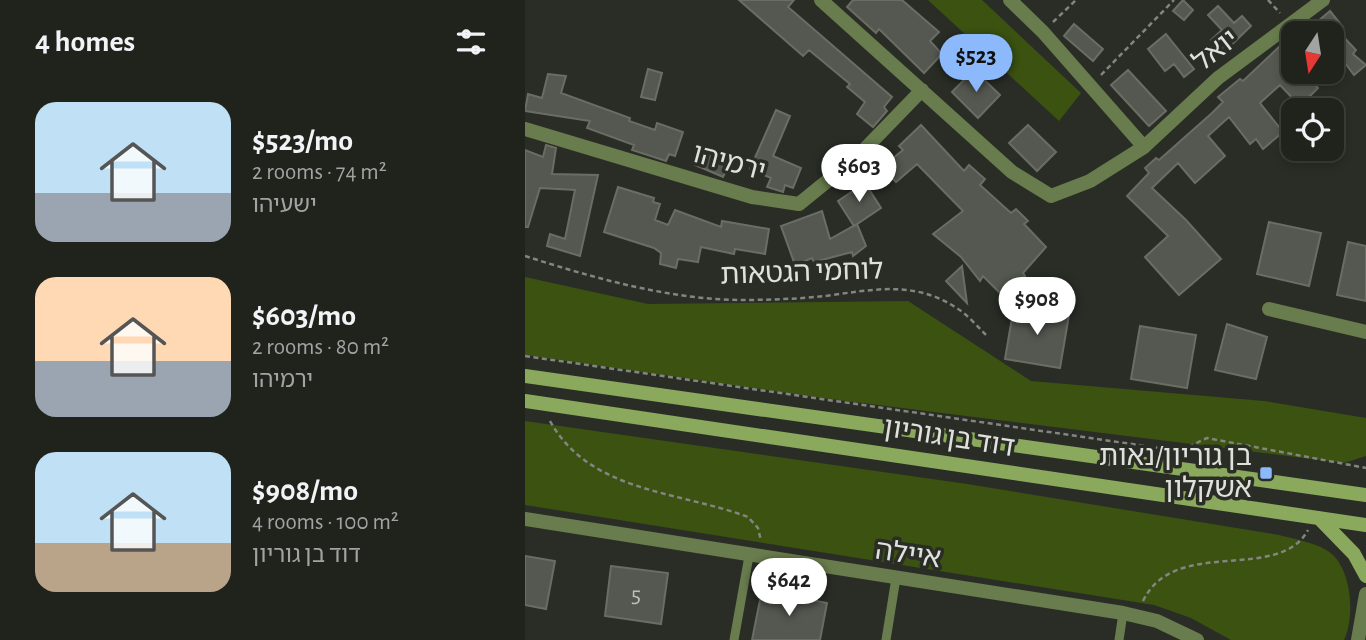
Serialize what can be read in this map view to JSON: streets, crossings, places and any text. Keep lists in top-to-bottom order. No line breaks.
{"streets":{"main road":["דוד בן גוריון"],"street":["יואל","ירמיהו","איילה"],"path":["לוחמי הגטאות"]},"crossings":[["יואל","ירמיהו"]],"places":{"transit":["בן גוריון/נאות אשקלון"]},"house_numbers":["5"],"north":"bottom","page":{"heading":"4 homes","price":["$523","$603","$908","$642"],"list":[{"name":"$523/mo","note":"2 rooms · 74 m² · ישעיהו"},{"name":"$603/mo","note":"2 rooms · 80 m² · ירמיהו"},{"name":"$908/mo","note":"4 rooms · 100 m² · דוד בן גוריון"}]}}
